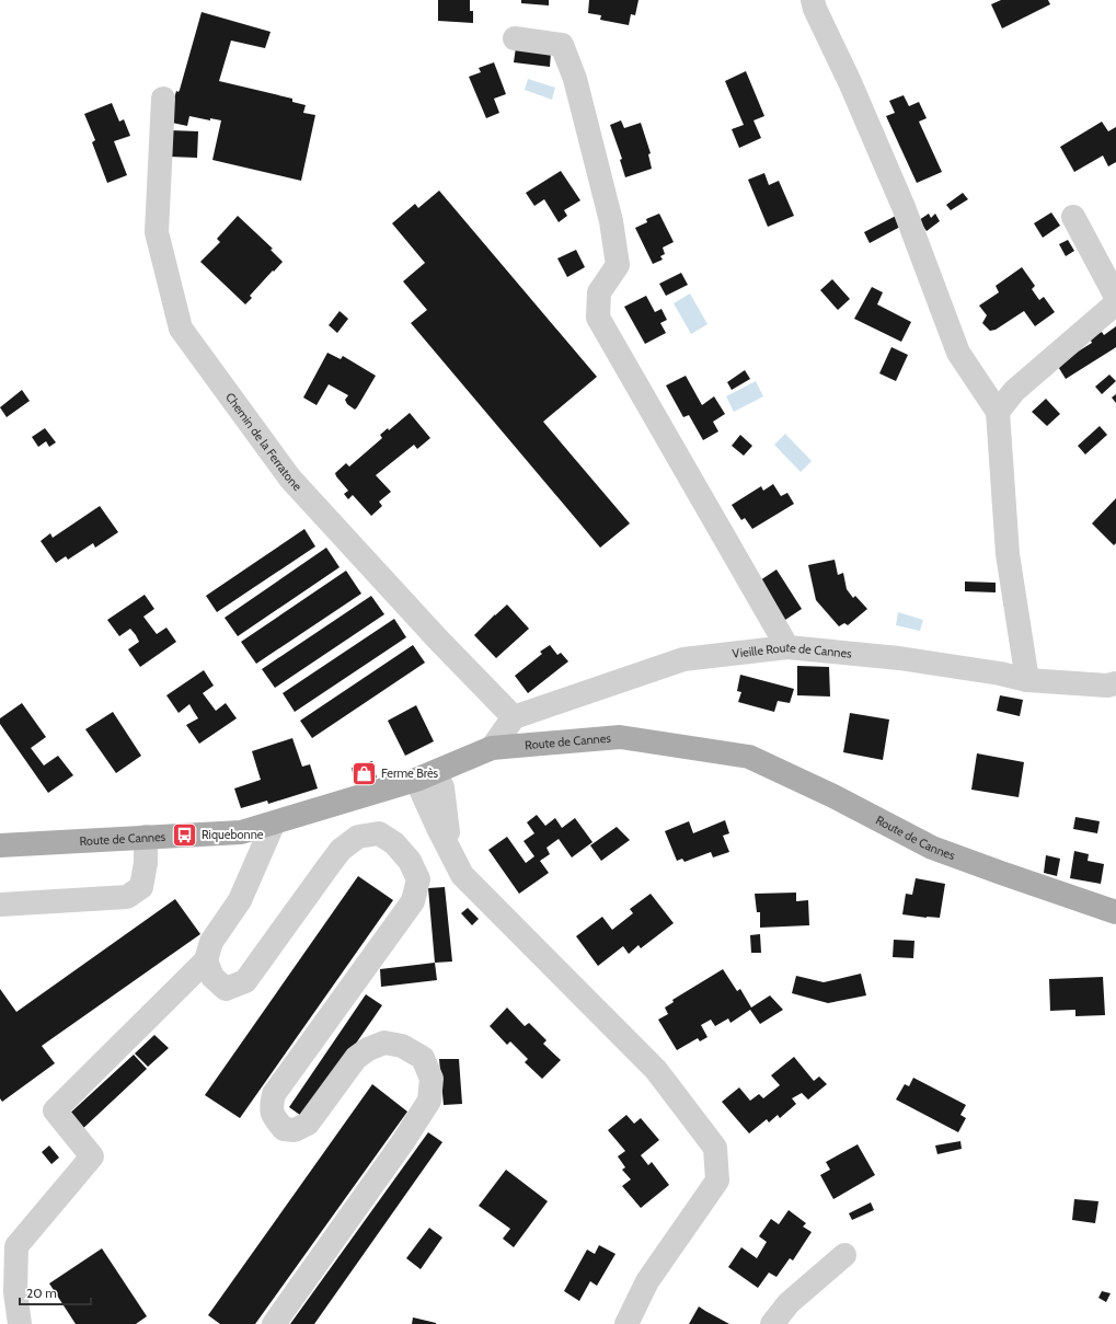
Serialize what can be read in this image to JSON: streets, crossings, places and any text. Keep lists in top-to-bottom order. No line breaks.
{"streets":{"main road":["Route de Cannes"],"street":["Chemin de la Ferratone","Vieille Route de Cannes"]},"crossings":[["Chemin de la Ferratone","Vieille Route de Cannes"]],"places":{"shop":["Ferme Brès"],"bus stop":["Riquebonne"]},"scale_bar":"20 m"}
